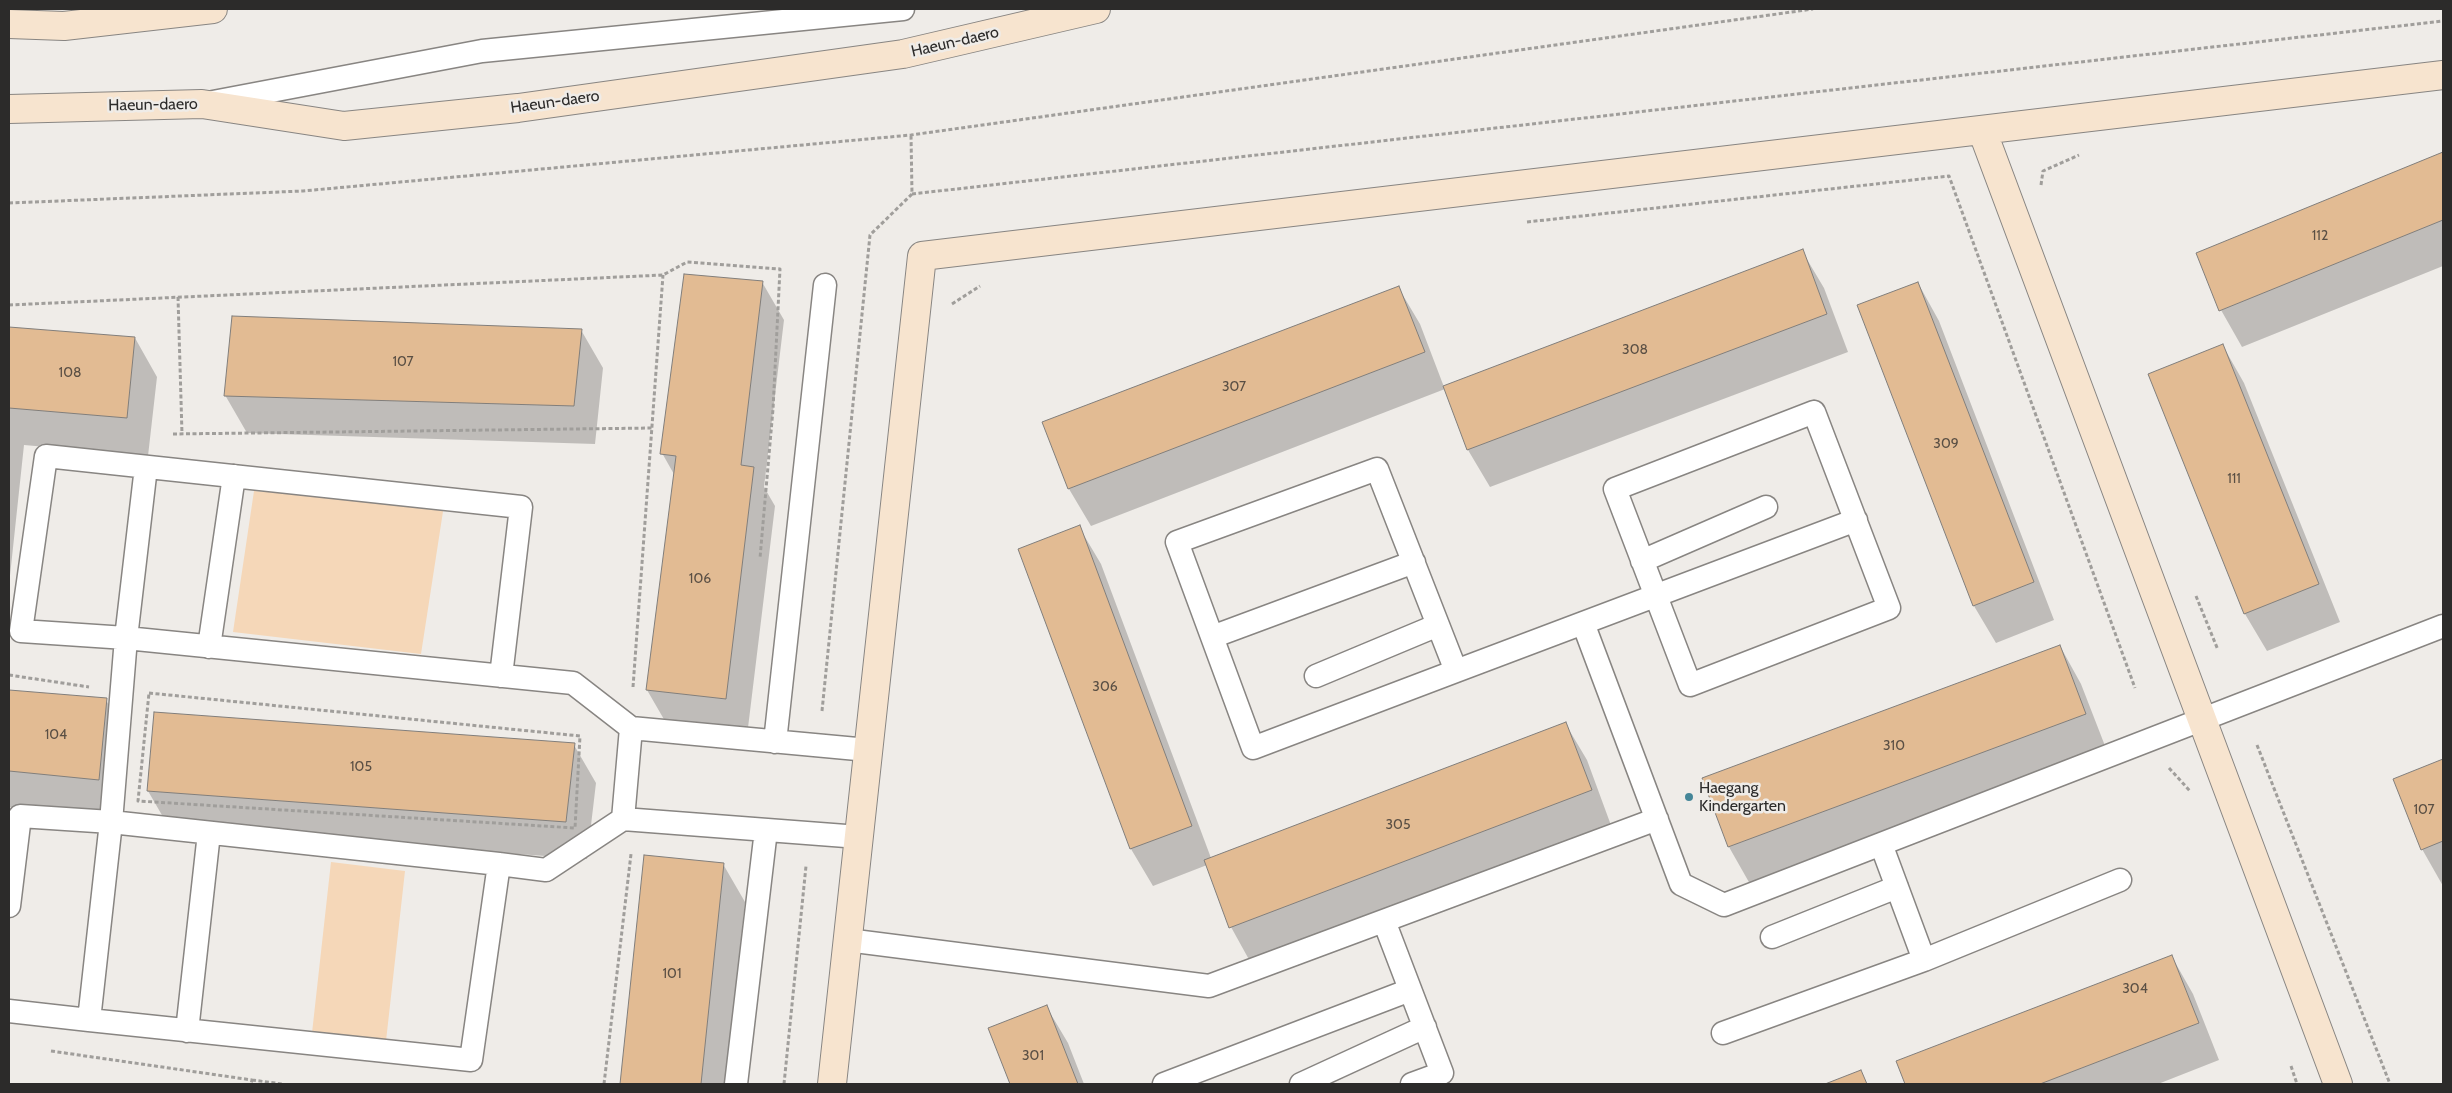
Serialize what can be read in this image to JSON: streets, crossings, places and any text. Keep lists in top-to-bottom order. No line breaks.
{"streets":{"street":["Haeun-daero"]},"places":["Haegang Kindergarten"],"house_numbers":["112","308","107","108","307","309","111","106","306","104","310","105","107","305","101","304","301"]}
